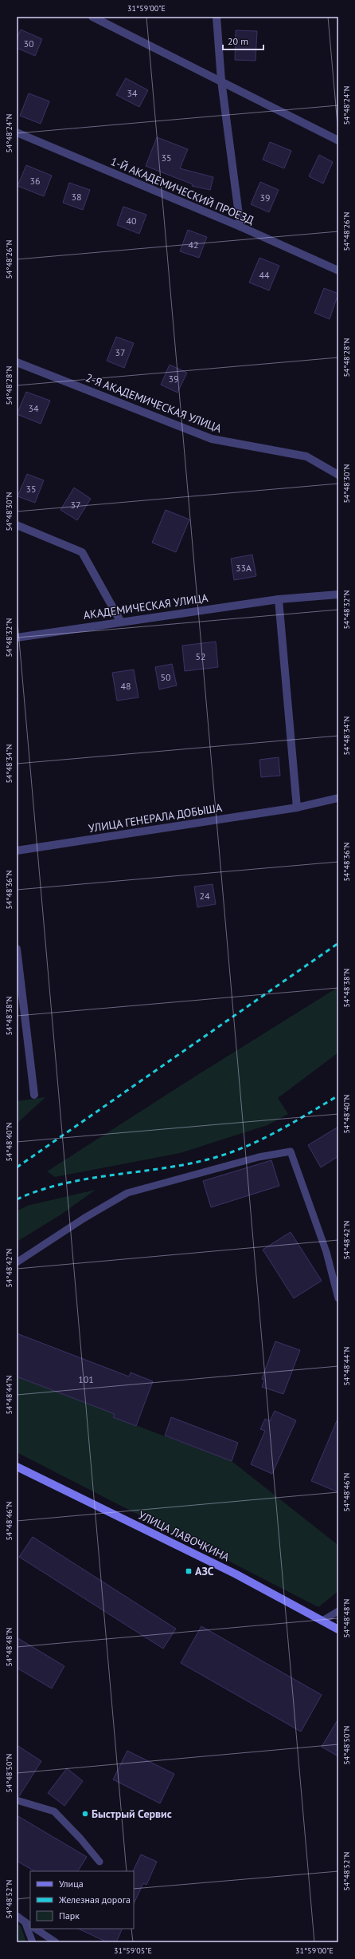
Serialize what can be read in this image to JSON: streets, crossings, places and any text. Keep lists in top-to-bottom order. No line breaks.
{"streets":{"main road":["УЛИЦА ЛАВОЧКИНА"],"street":["1-Й АКАДЕМИЧЕСКИЙ ПРОЕЗД","2-Я АКАДЕМИЧЕСКАЯ УЛИЦА","АКАДЕМИЧЕСКАЯ УЛИЦА","УЛИЦА ГЕНЕРАЛА ДОБЫША"]},"places":{"transit":["АЗС"],"other":["Быстрый Сервис"]},"house_numbers":["30","34","35","36","38","39","40","42","44","37","39","34","35","37","33А","52","50","48","24","101"],"legend":["Улица","Железная дорога","Парк"],"scale_bar":"20 m","coordinates":["31°59'00\"E","54°48'24\"N","54°48'26\"N","54°48'28\"N","54°48'30\"N","54°48'32\"N","54°48'34\"N","54°48'36\"N","54°48'38\"N","54°48'40\"N","54°48'42\"N","54°48'44\"N","54°48'46\"N","54°48'48\"N","54°48'50\"N","54°48'52\"N","31°59'05\"E"]}
